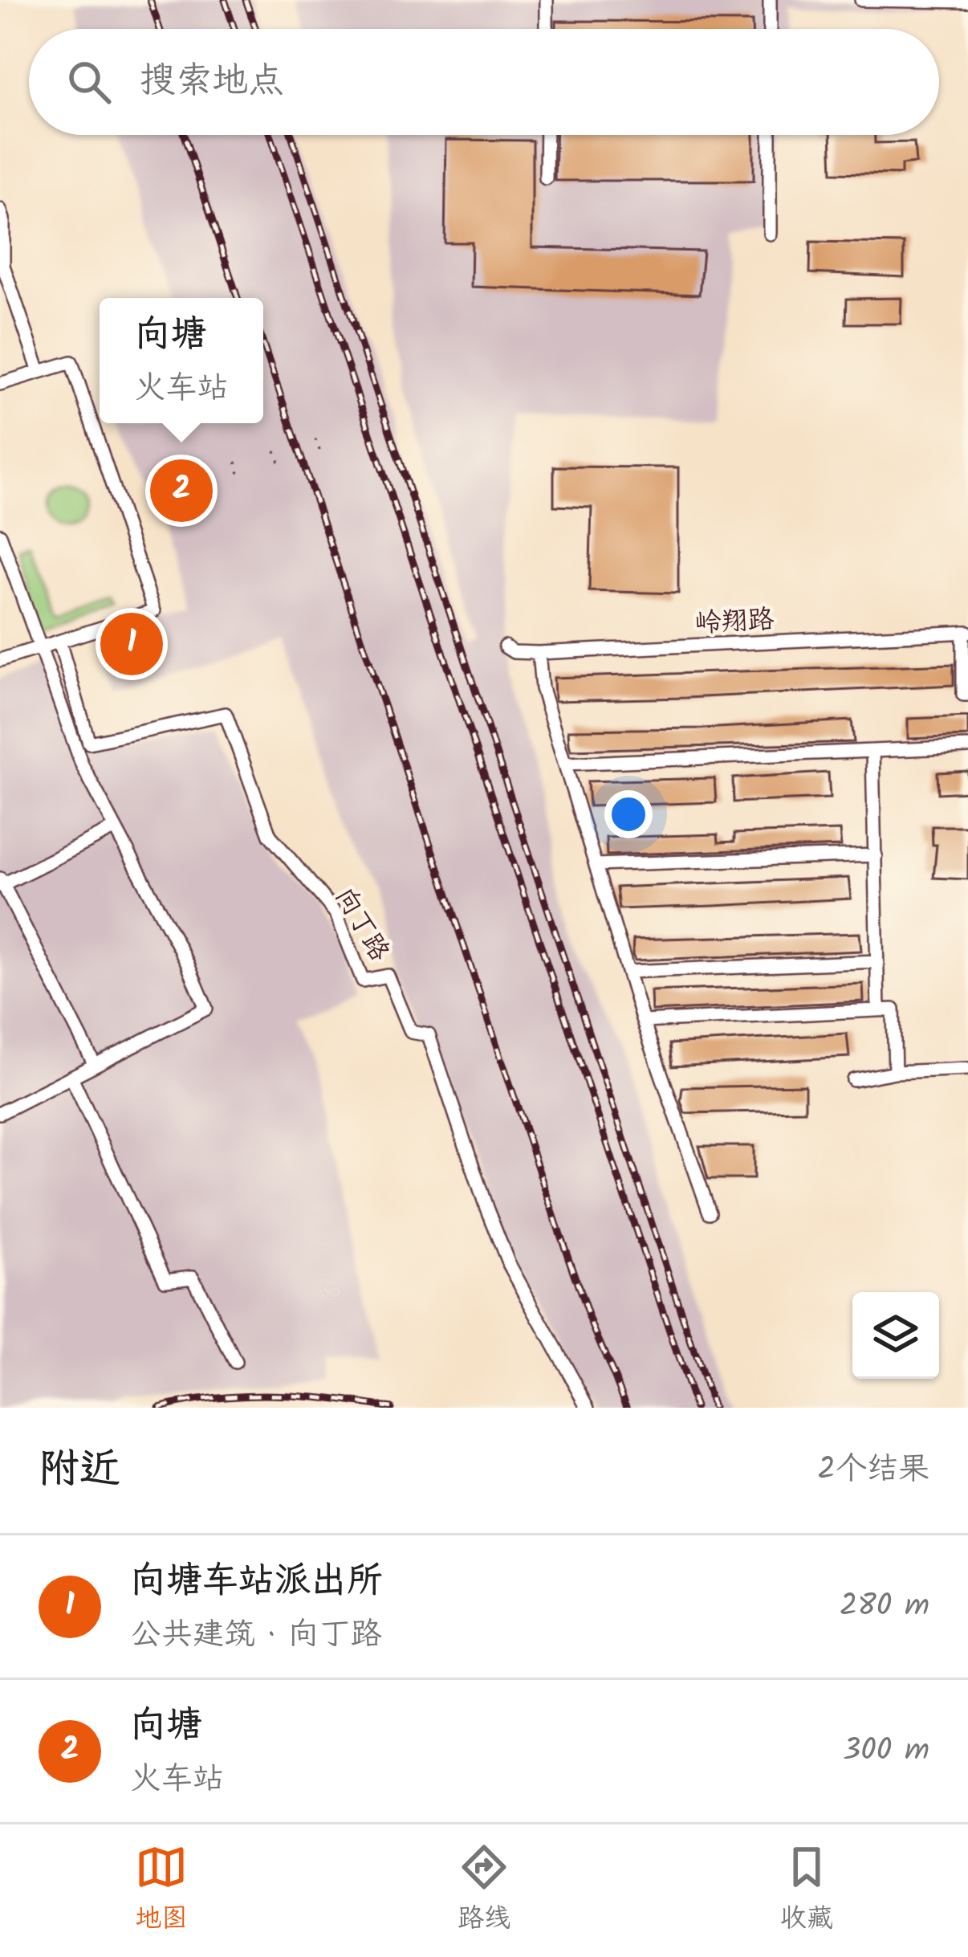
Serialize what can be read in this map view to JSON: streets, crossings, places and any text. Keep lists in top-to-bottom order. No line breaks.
{"streets":{"street":["岭翔路","向丁路"]},"page":{"search":"搜索地点","popup":["向塘","火车站"],"pins":["2","1"],"heading":["附近","2个结果"],"list":[{"mark":"1","name":"向塘车站派出所","note":"公共建筑 · 向丁路","value":"280 m"},{"mark":"2","name":"向塘","note":"火车站","value":"300 m"}],"nav":["地图","路线","收藏"]}}
